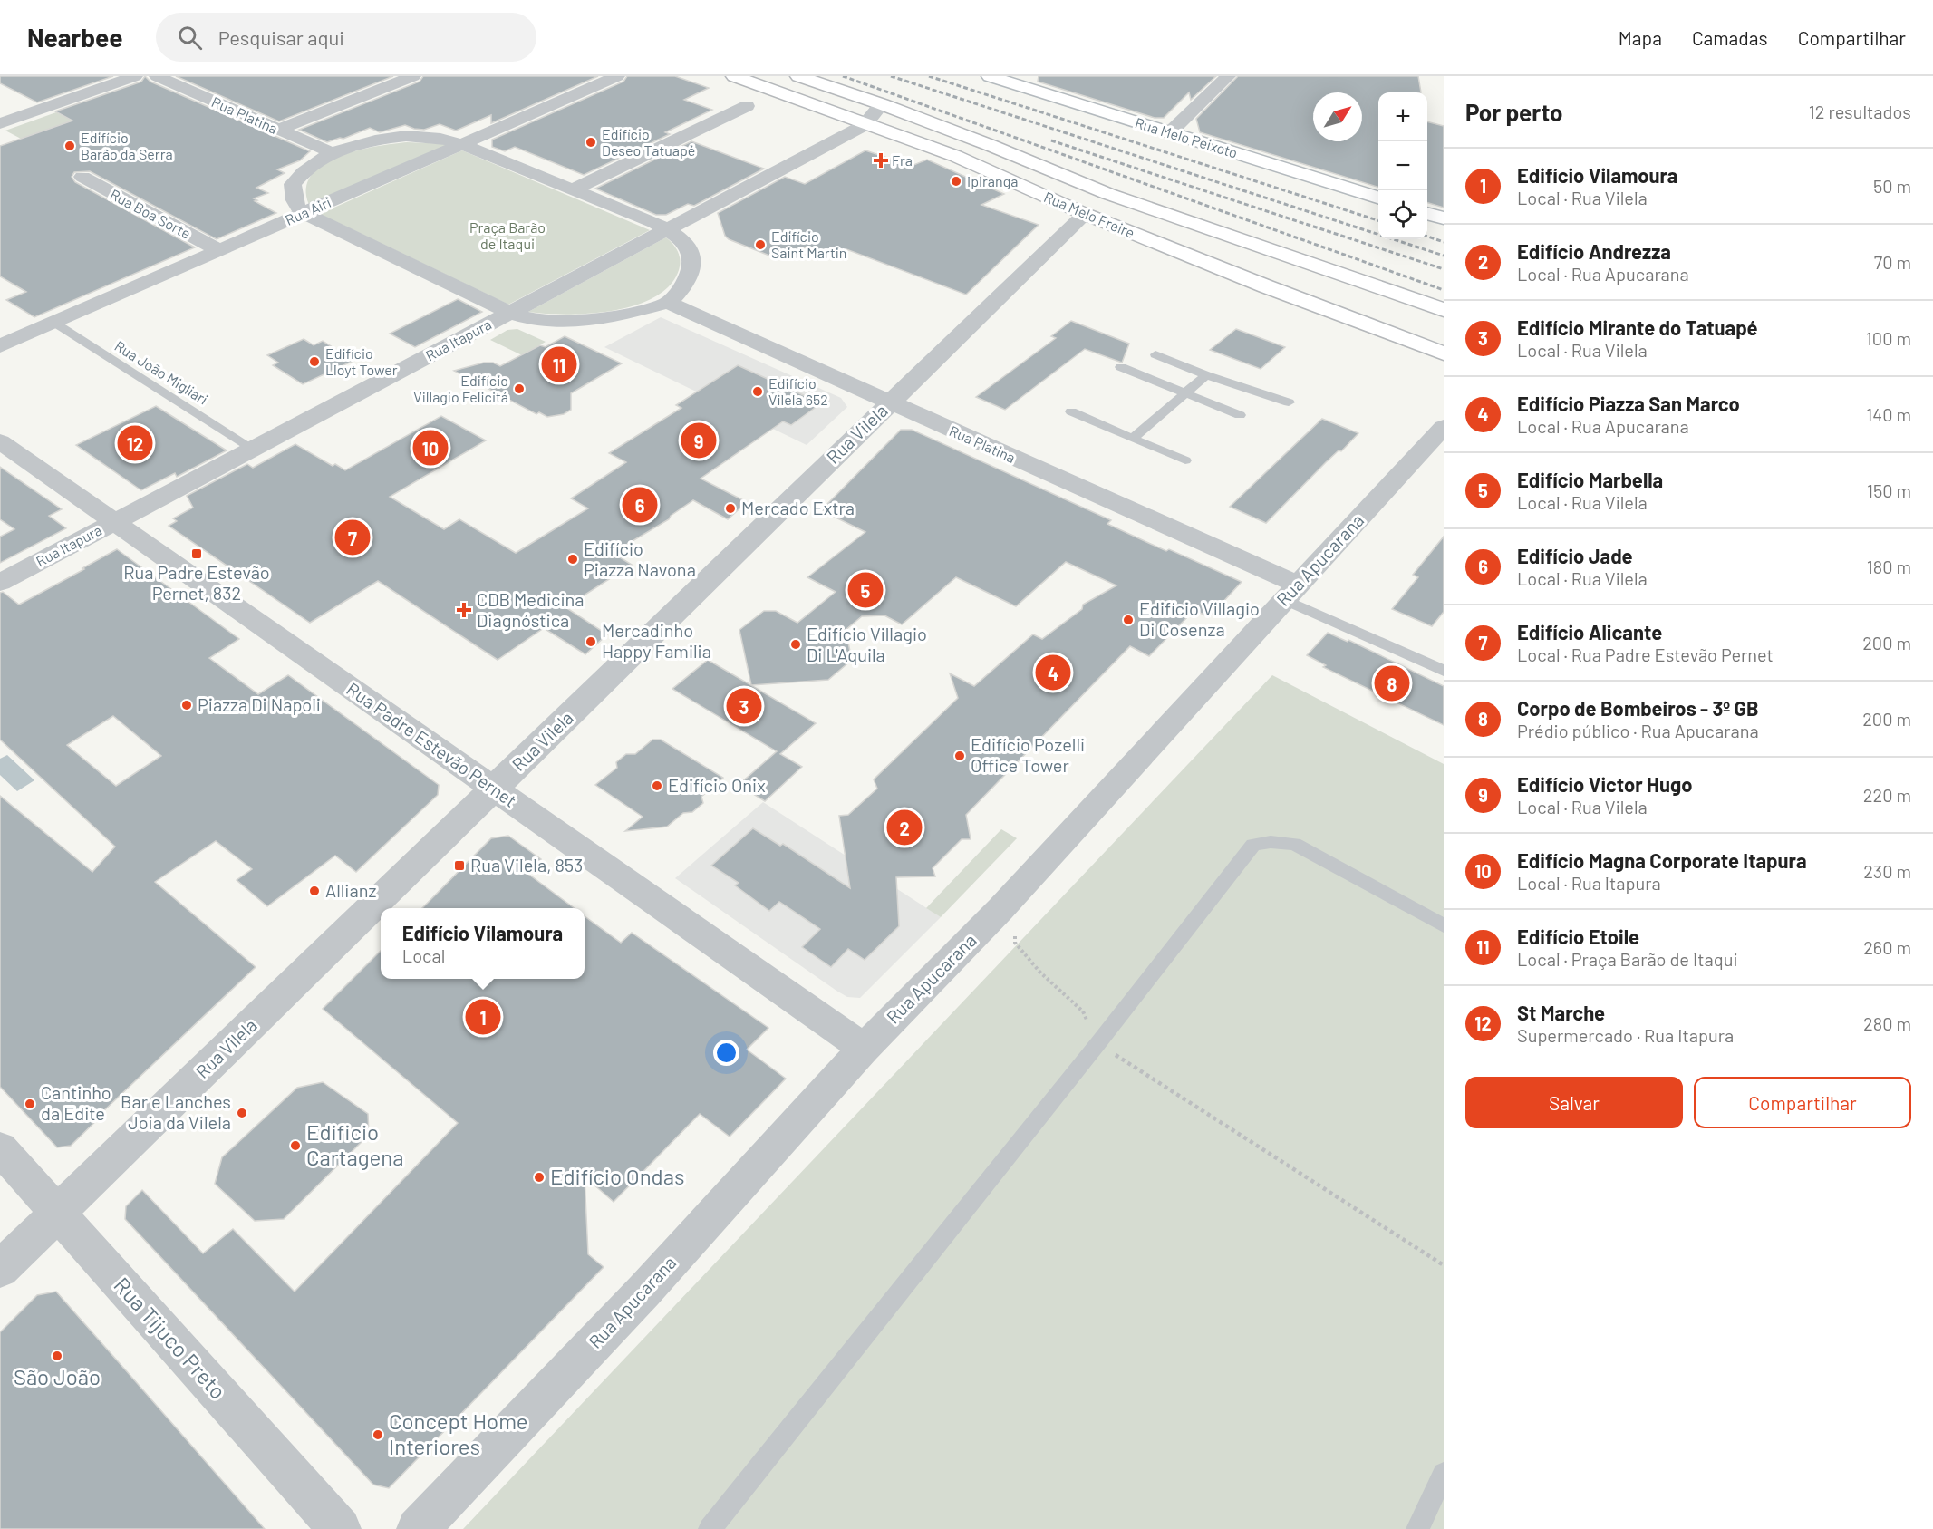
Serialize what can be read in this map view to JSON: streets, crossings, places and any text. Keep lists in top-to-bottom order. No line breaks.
{"streets":{"main road":["Rua Melo Peixoto","Rua Melo Freire"],"street":["Rua Platina","Rua Airi","Rua Boa Sorte","Rua Itapura","Rua Vilela","Rua Apucarana","Rua Padre Estevão Pernet","Rua Tijuco Preto"],"lane":["Rua João Migliari"]},"crossings":[["Rua Platina","Rua Vilela"],["Rua Platina","Rua Apucarana"],["Rua Airi","Rua Boa Sorte"],["Rua Airi","Rua João Migliari"],["Rua Melo Freire","Rua Itapura"],["Rua Melo Freire","Rua Vilela"],["Rua Itapura","Rua João Migliari"],["Rua Itapura","Rua Padre Estevão Pernet"],["Rua Vilela","Rua Padre Estevão Pernet"],["Rua Vilela","Rua Tijuco Preto"],["Rua Apucarana","Rua Padre Estevão Pernet"]],"parks":["Praça Barão de Itaqui"],"places":{"other":["Edifício Deseo Tatuapé","Edifício Barão da Serra","Ipiranga","Edifício Saint Martin","Edifício Lloyt Tower","Edifício Villagio Felicitá","Edifício Vilela 652","Mercado Extra","Edifício Piazza Navona","Edifício Villagio Di Cosenza","Mercadinho Happy Familia","Edifício Villagio Di L'Aquila","Piazza Di Napoli","Edifício Pozelli Office Tower","Edifício Onix","Allianz","Cantinho da Edite","Bar e Lanches Joia da Vilela","Edificio Cartagena","Edifício Ondas","São João","Concept Home Interiores"],"health":["Fra","CDB Medicina Diagnóstica"],"transit":["Rua Padre Estevão Pernet, 832","Rua Vilela, 853"]},"north":"top right","page":{"header":"Nearbee","search":"Pesquisar aqui","nav":["Mapa","Camadas","Compartilhar"],"heading":["Por perto","12 resultados"],"map_buttons":["+","−"],"list":[{"mark":"1","name":"Edifício Vilamoura","note":"Local · Rua Vilela","value":"50 m"},{"mark":"2","name":"Edifício Andrezza","note":"Local · Rua Apucarana","value":"70 m"},{"mark":"3","name":"Edifício Mirante do Tatuapé","note":"Local · Rua Vilela","value":"100 m"},{"mark":"4","name":"Edifício Piazza San Marco","note":"Local · Rua Apucarana","value":"140 m"},{"mark":"5","name":"Edifício Marbella","note":"Local · Rua Vilela","value":"150 m"},{"mark":"6","name":"Edifício Jade","note":"Local · Rua Vilela","value":"180 m"},{"mark":"7","name":"Edifício Alicante","note":"Local · Rua Padre Estevão Pernet","value":"200 m"},{"mark":"8","name":"Corpo de Bombeiros - 3º GB","note":"Prédio público · Rua Apucarana","value":"200 m"},{"mark":"9","name":"Edifício Victor Hugo","note":"Local · Rua Vilela","value":"220 m"},{"mark":"10","name":"Edifício Magna Corporate Itapura","note":"Local · Rua Itapura","value":"230 m"},{"mark":"11","name":"Edifício Etoile","note":"Local · Praça Barão de Itaqui","value":"260 m"},{"mark":"12","name":"St Marche","note":"Supermercado · Rua Itapura","value":"280 m"}],"pins":["11","9","12","10","6","7","5","4","8","3","2","1"],"popup":["Edifício Vilamoura","Local"],"buttons":["Salvar","Compartilhar"]}}
